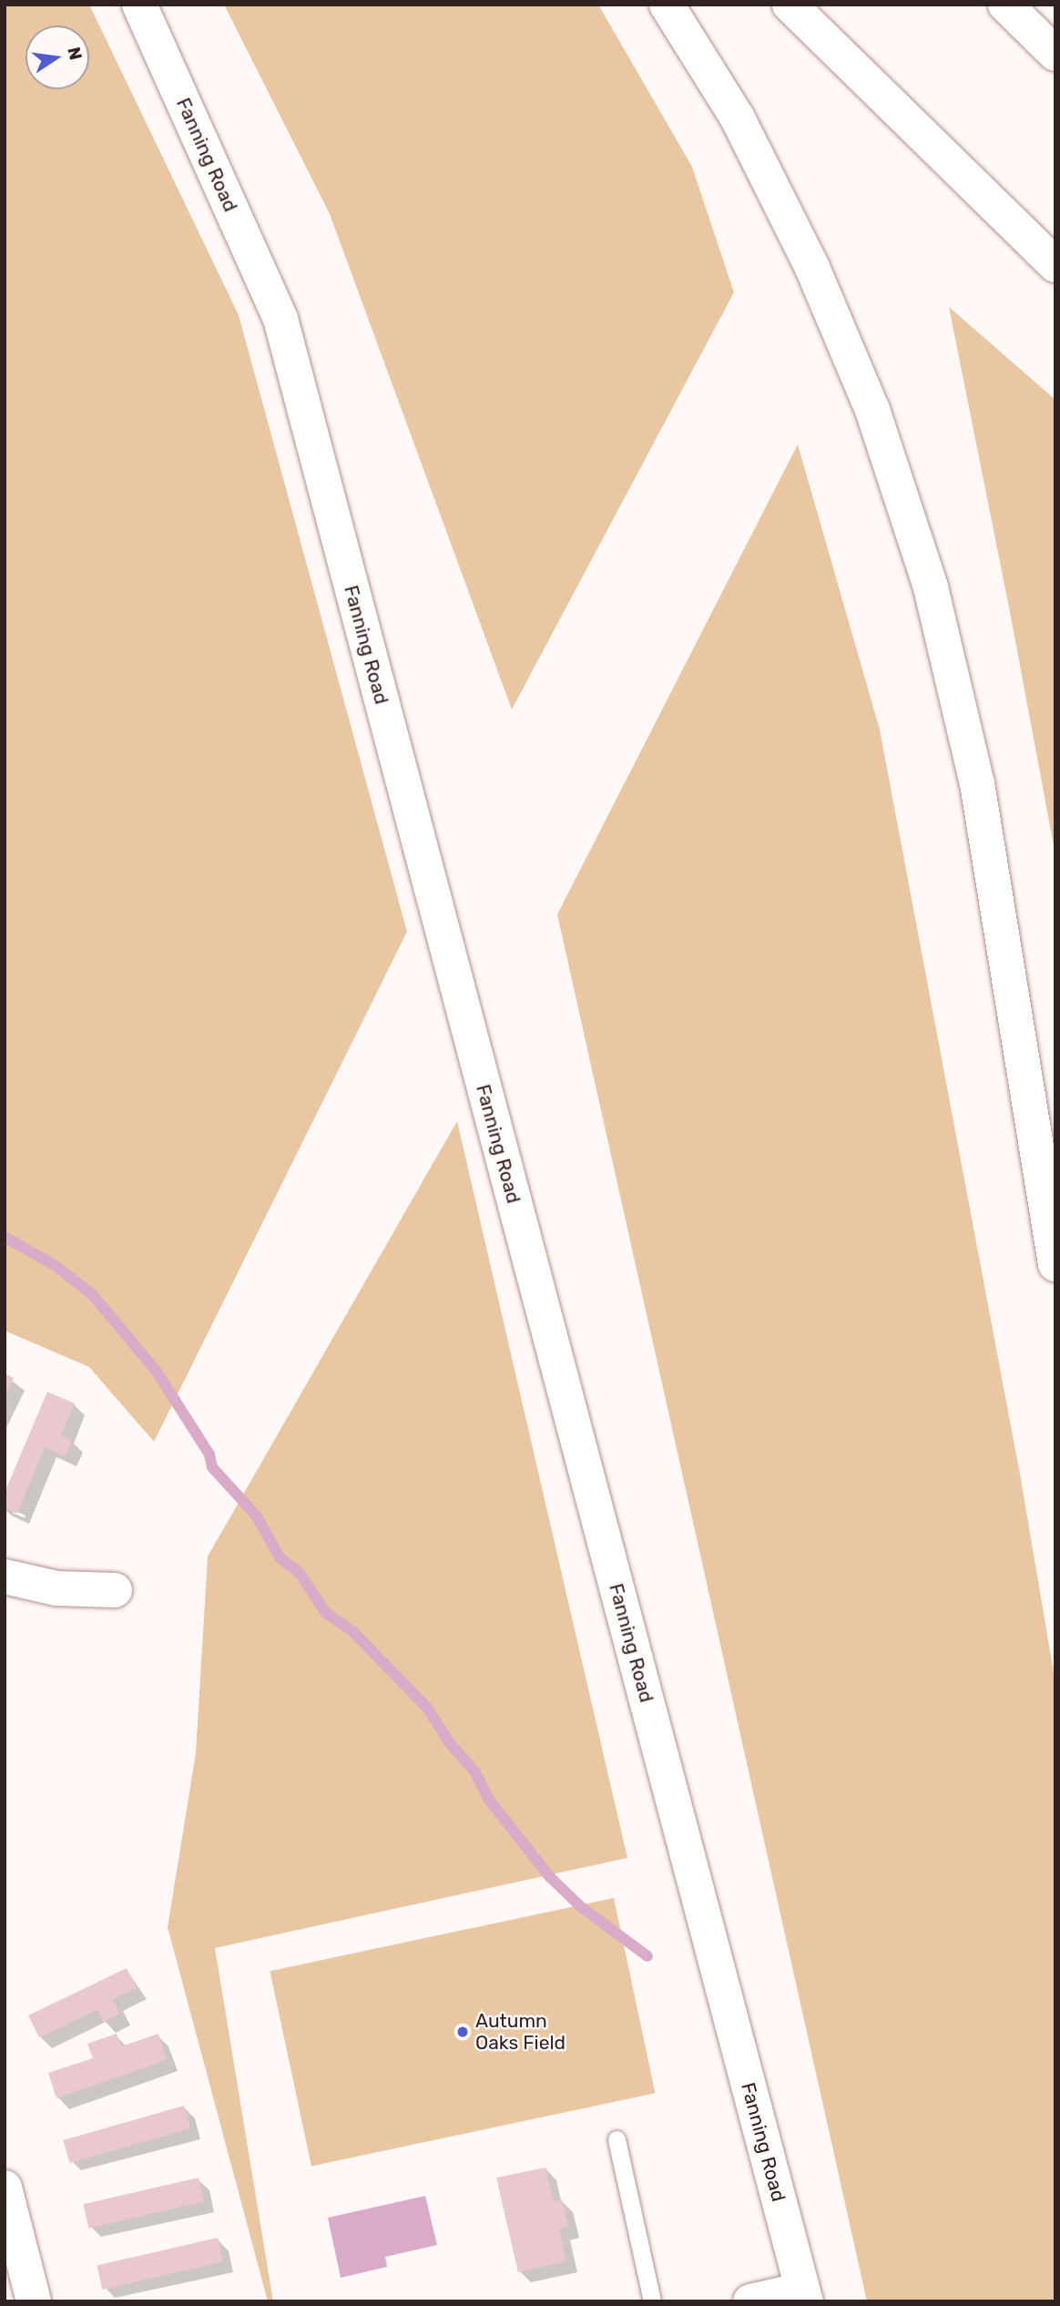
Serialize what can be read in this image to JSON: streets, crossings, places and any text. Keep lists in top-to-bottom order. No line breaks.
{"streets":{"main road":["Fanning Road"]},"places":["Autumn Oaks Field"],"north":"right"}
